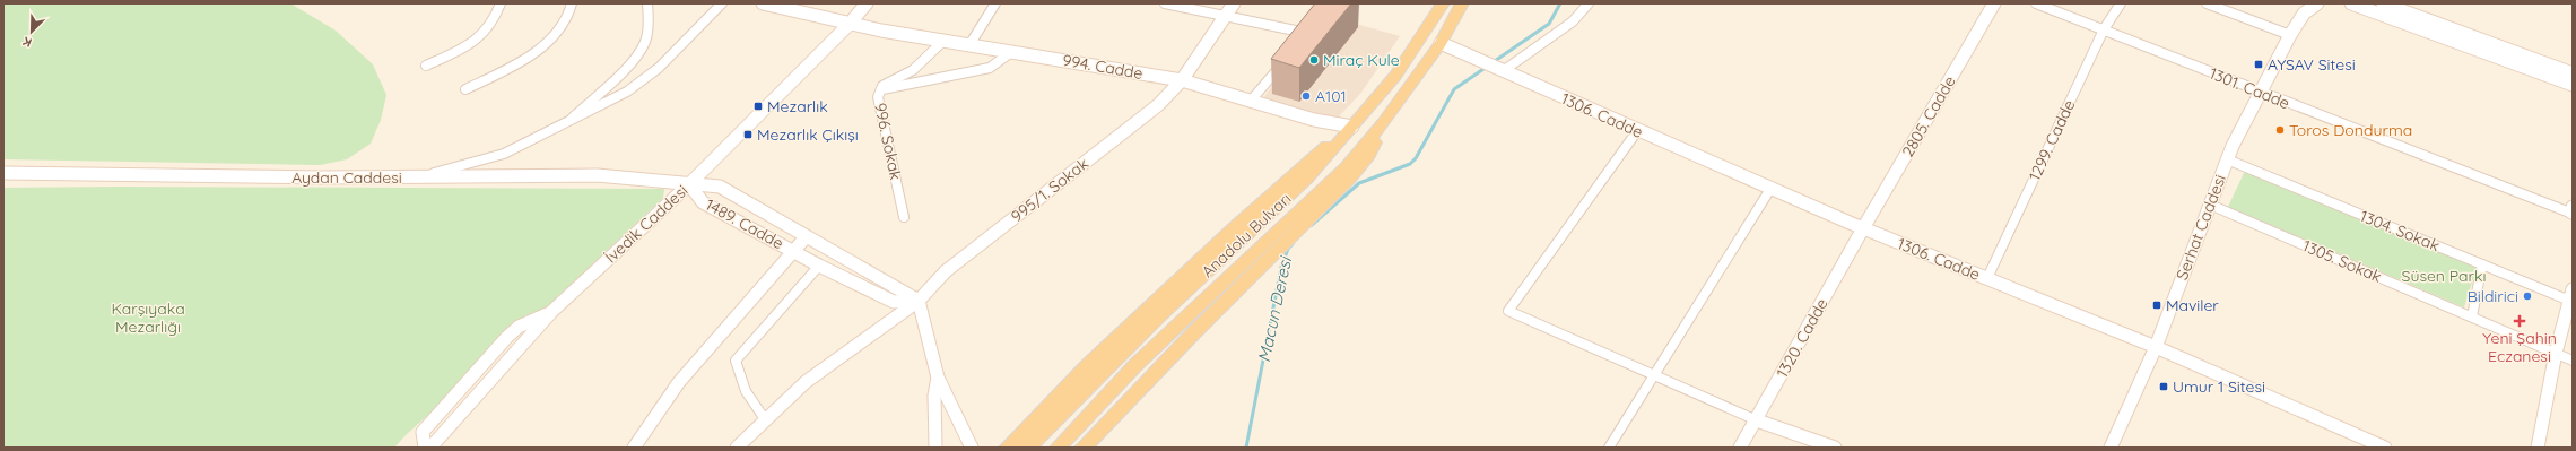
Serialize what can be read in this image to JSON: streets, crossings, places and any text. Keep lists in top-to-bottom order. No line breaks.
{"streets":{"main road":["Anadolu Bulvarı"],"street":["994. Cadde","1301. Cadde","1306. Cadde","2805. Cadde","1299. Cadde","996. Sokak","Aydan Caddesi","995/1. Sokak","İvedik Caddesi","1489. Cadde","Serhat Caddesi","1304. Sokak","1305. Sokak","1320. Cadde"]},"crossings":[["994. Cadde","996. Sokak"],["994. Cadde","995/1. Sokak"],["994. Cadde","İvedik Caddesi"],["994. Cadde","Anadolu Bulvarı"],["1301. Cadde","1299. Cadde"],["1301. Cadde","Serhat Caddesi"],["1306. Cadde","2805. Cadde"],["1306. Cadde","1299. Cadde"],["1306. Cadde","Serhat Caddesi"],["1306. Cadde","Anadolu Bulvarı"],["1306. Cadde","1320. Cadde"],["2805. Cadde","1320. Cadde"],["Aydan Caddesi","İvedik Caddesi"],["Aydan Caddesi","1489. Cadde"],["995/1. Sokak","1489. Cadde"],["İvedik Caddesi","1489. Cadde"],["Serhat Caddesi","1304. Sokak"],["Serhat Caddesi","1305. Sokak"]],"water":["Macun Deresi"],"parks":["Süsen Parkı","Karşıyaka Mezarlığı"],"places":{"other":["Miraç Kule","A101","Toros Dondurma","Bildirici"],"transit":["AYSAV Sitesi","Mezarlık","Mezarlık Çıkışı","Maviler","Umur 1 Sitesi"],"health":["Yeni Şahin Eczanesi"]},"north":"bottom left"}
